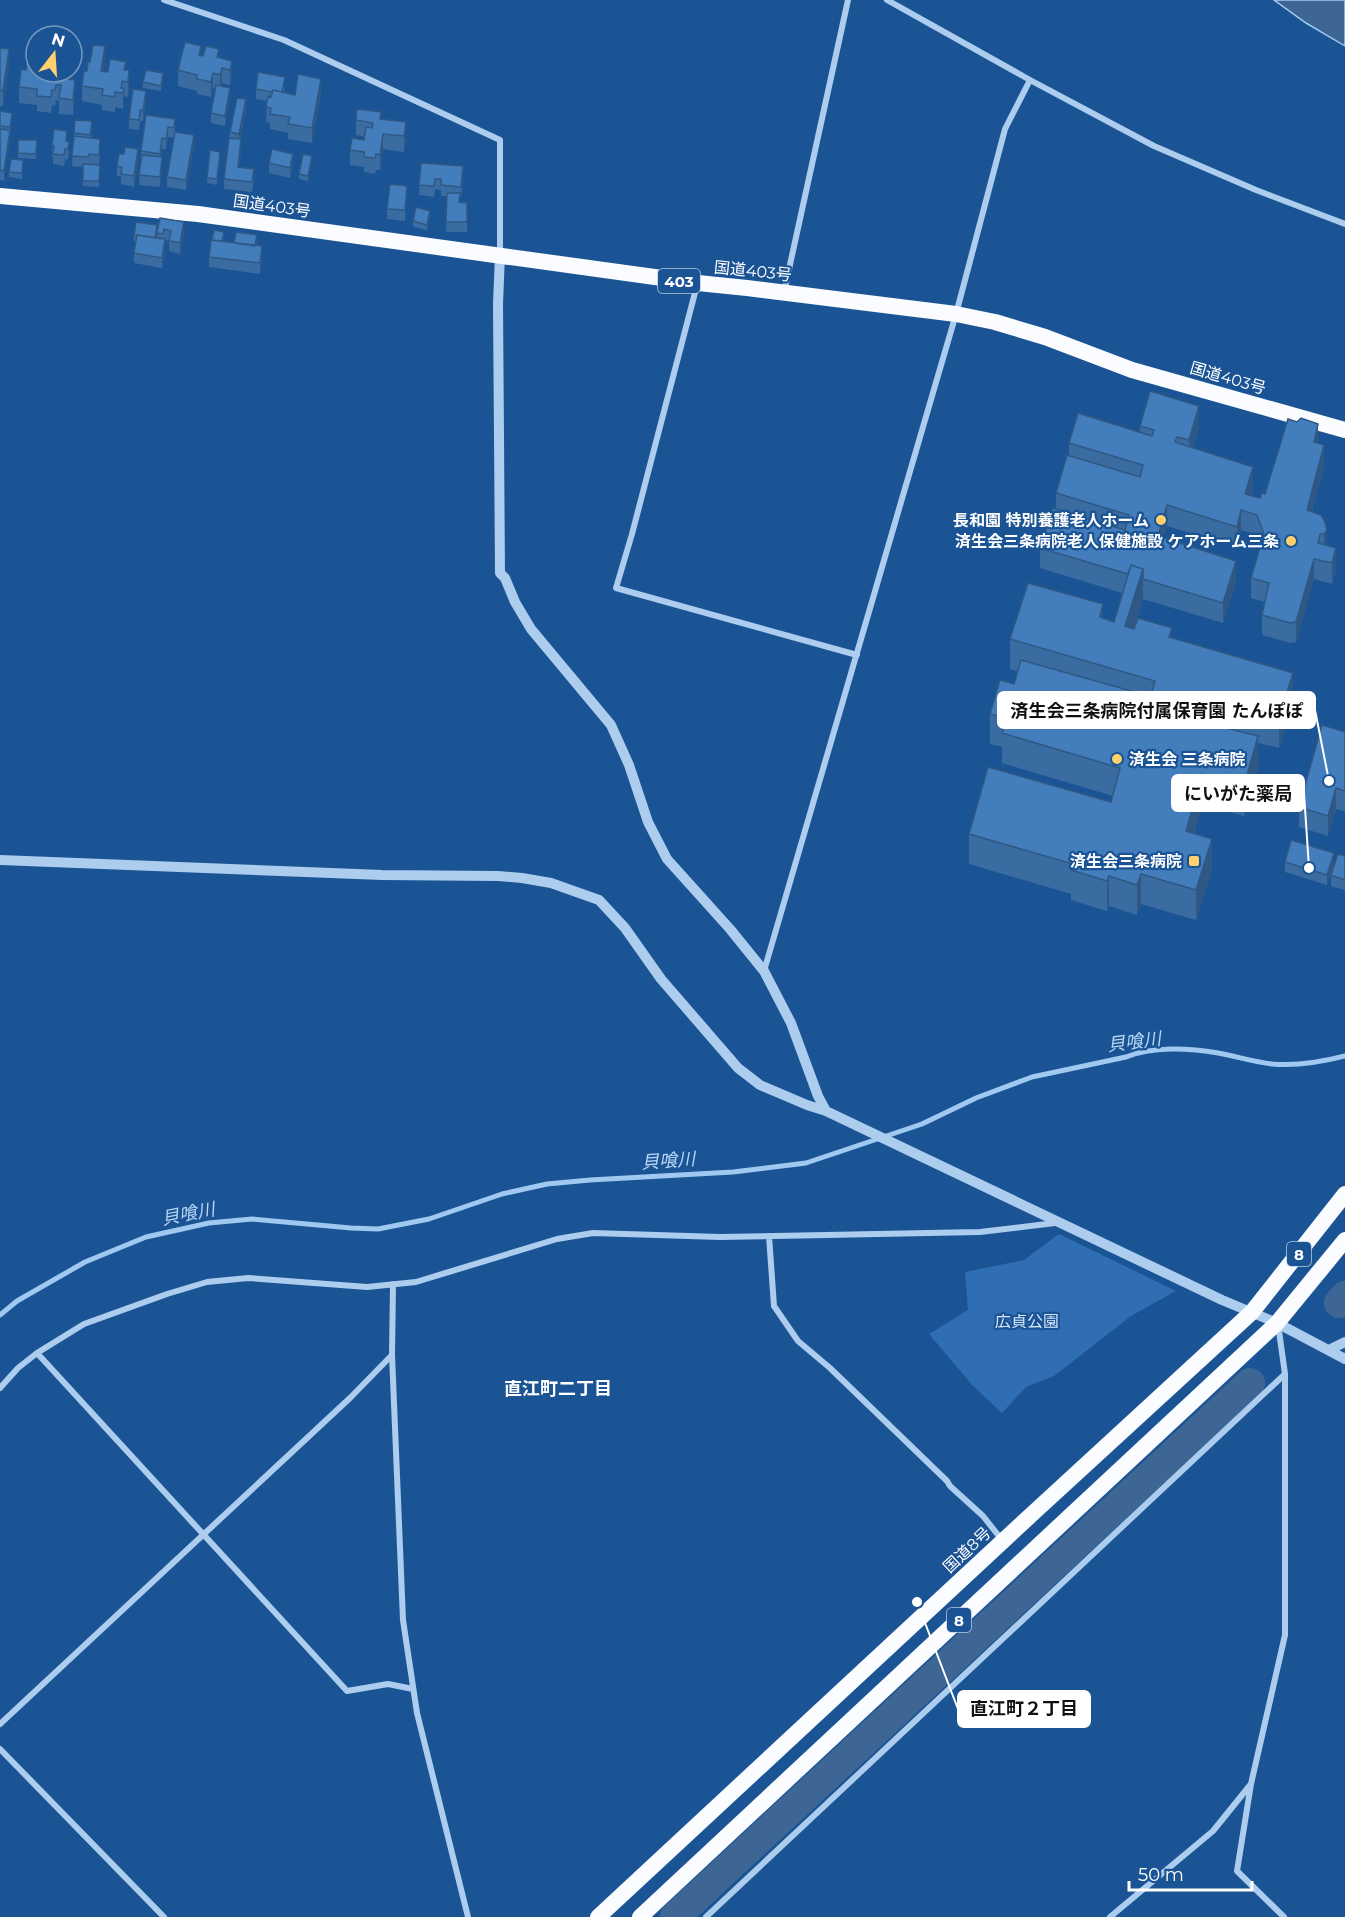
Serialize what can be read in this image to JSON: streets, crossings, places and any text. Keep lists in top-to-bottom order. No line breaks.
{"streets":{"highway":["国道403号","403","8","国道8号"]},"districts":["直江町二丁目"],"water":["貝喰川"],"parks":["広貞公園"],"places":{"other":["長和園 特別養護老人ホーム","済生会三条病院老人保健施設 ケアホーム三条","済生会 三条病院","済生会三条病院付属保育園 たんぽぽ","にいがた薬局","直江町２丁目"],"transit":["済生会三条病院"]},"scale_bar":"50 m","north":"top"}
